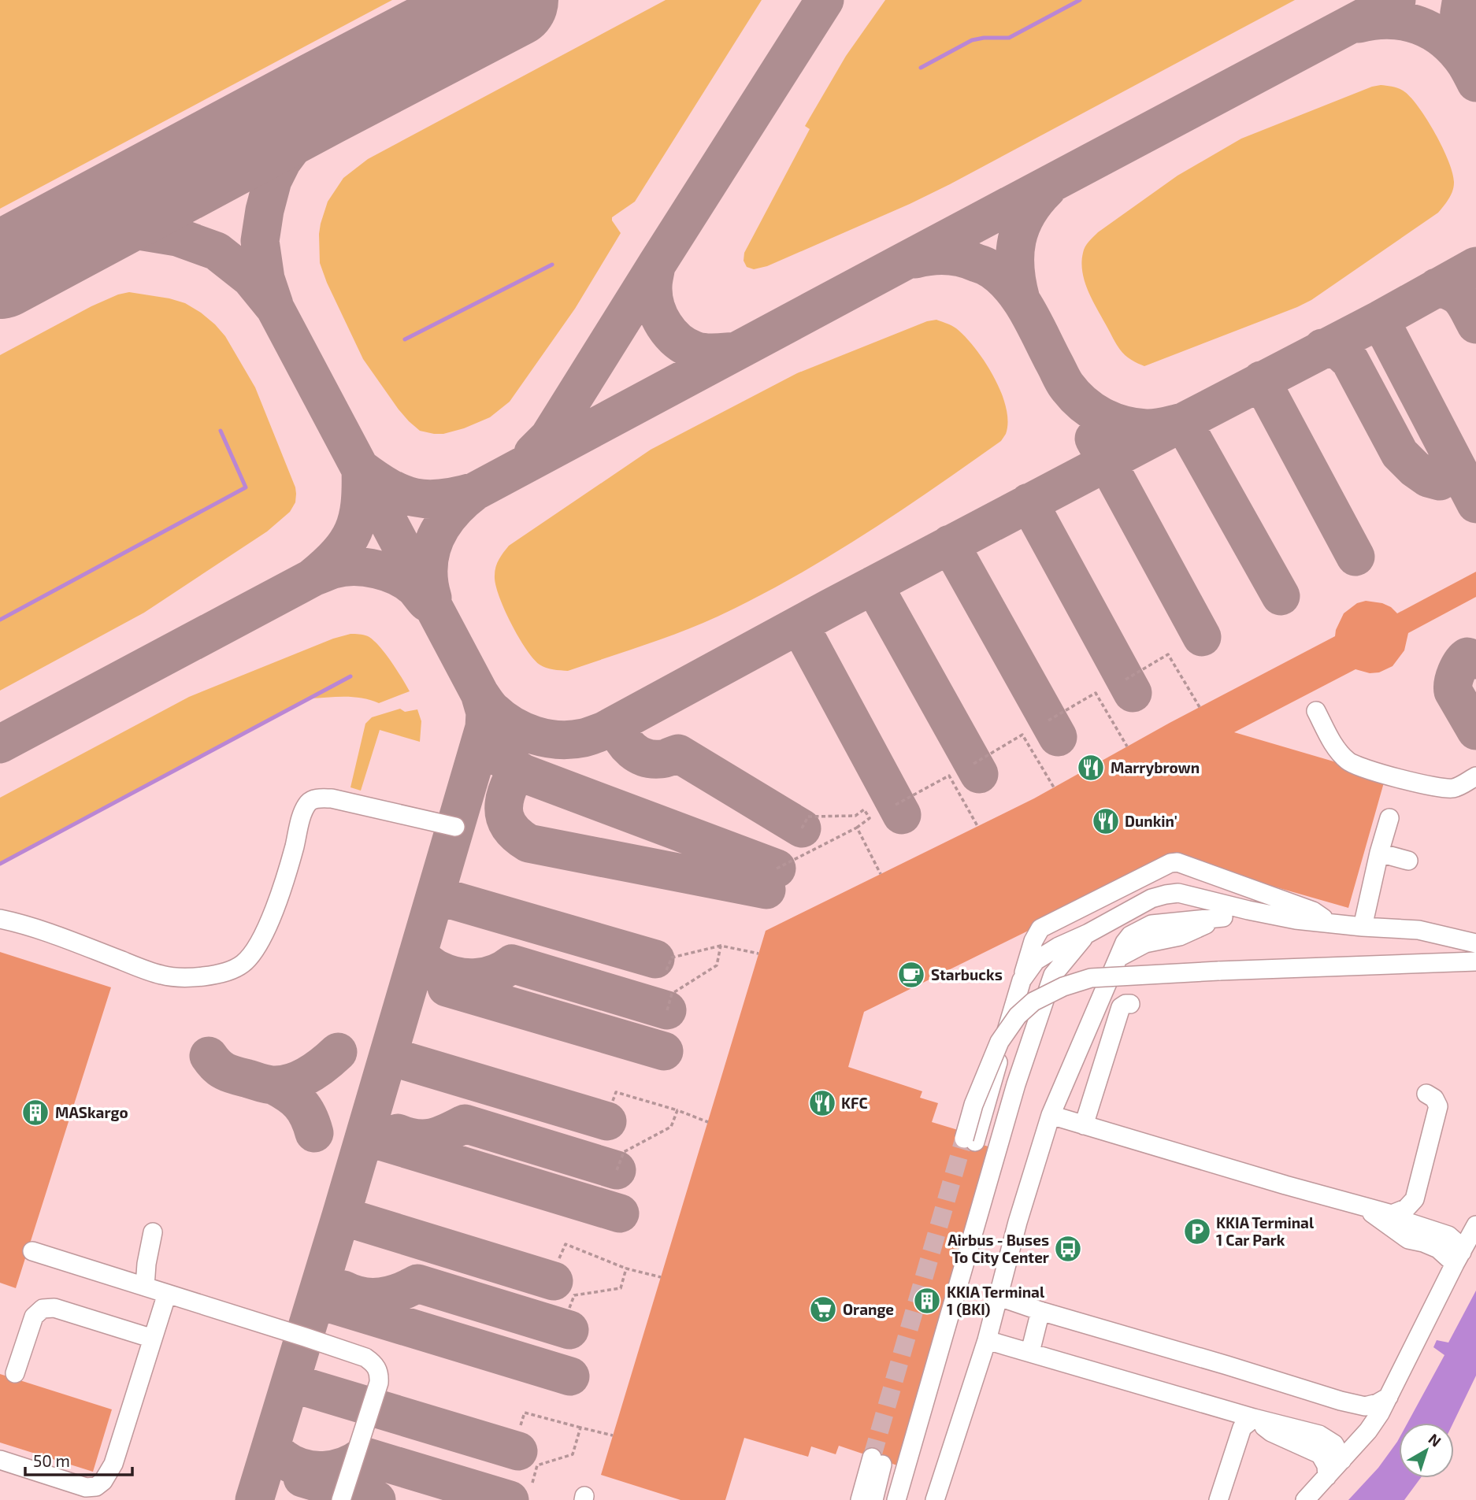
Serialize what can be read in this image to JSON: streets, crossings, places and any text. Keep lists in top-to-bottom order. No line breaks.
{"places":{"restaurant":["Marrybrown","Dunkin'","KFC"],"cafe":["Starbucks"],"building":["MASkargo","KKIA Terminal 1 (BKI)"],"parking":["KKIA Terminal 1 Car Park"],"bus stop":["Airbus - Buses To City Center"],"supermarket":["Orange"]},"scale_bar":"50 m","north":"top right"}
